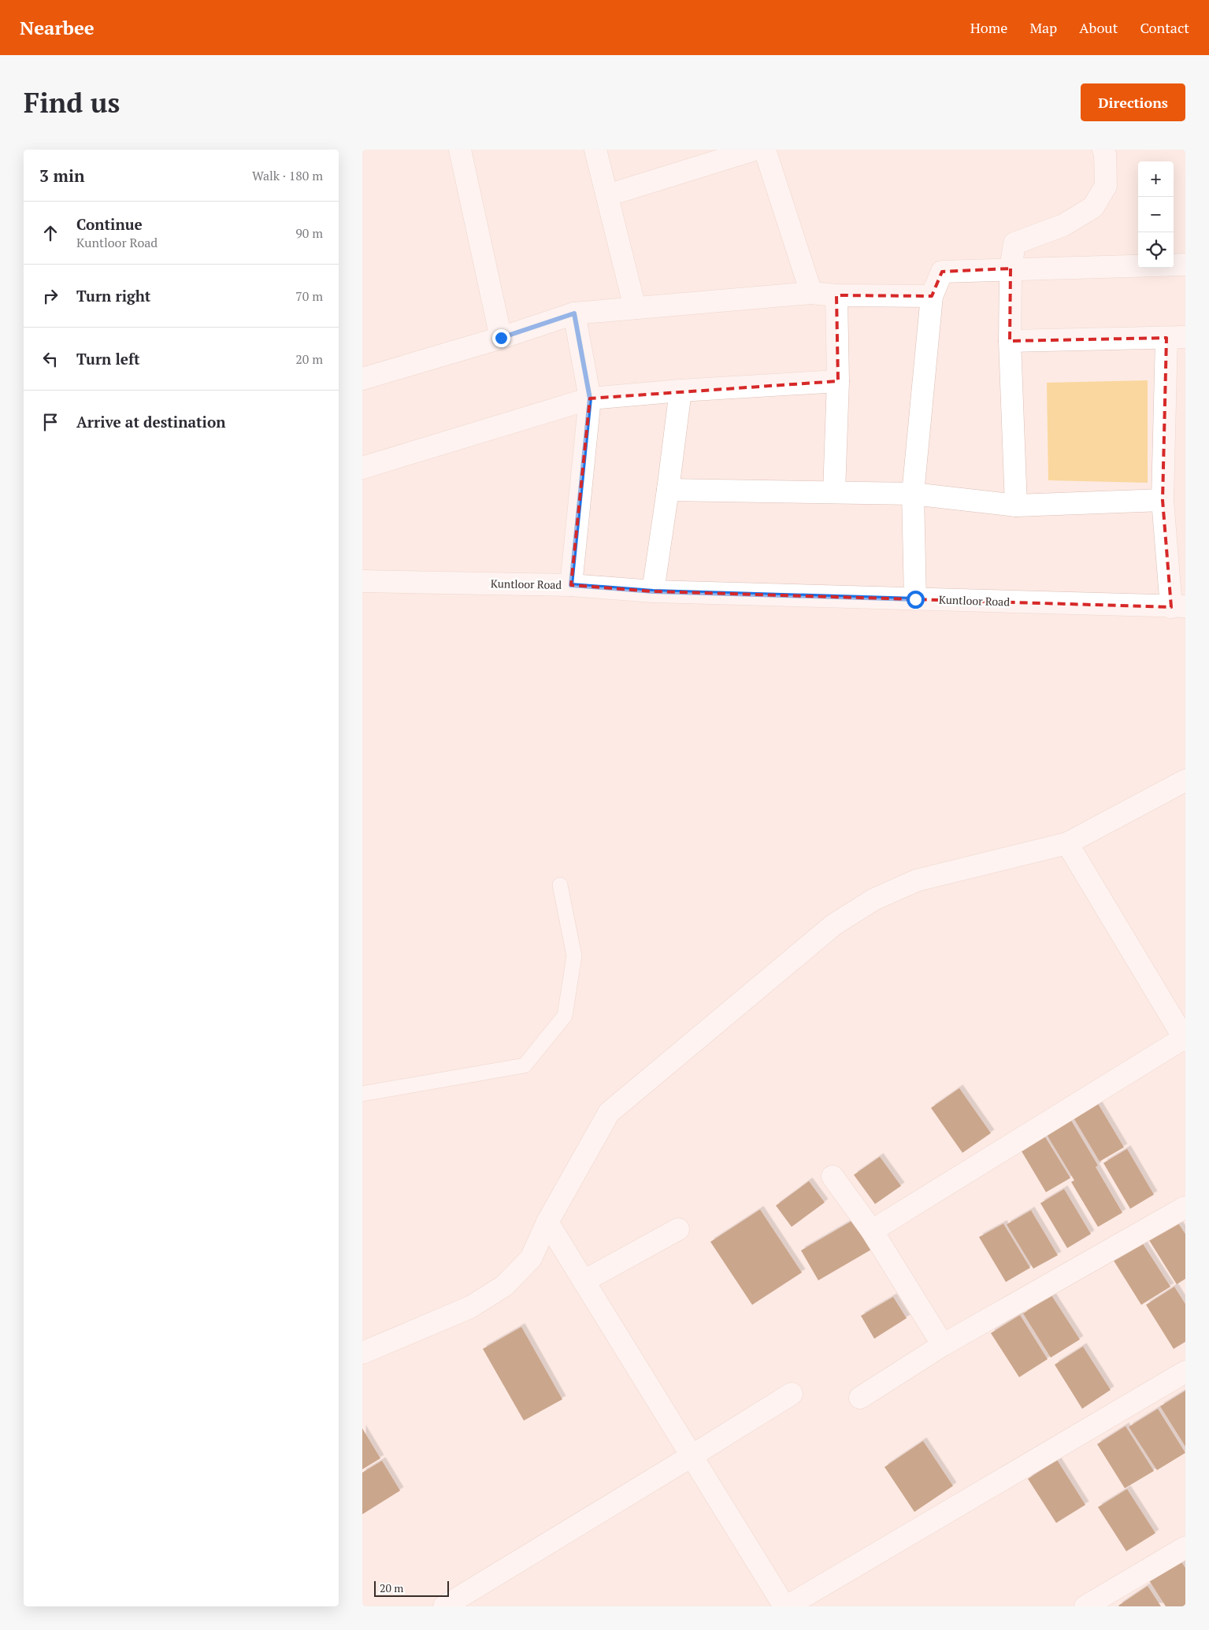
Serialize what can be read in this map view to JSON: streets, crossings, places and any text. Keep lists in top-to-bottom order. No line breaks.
{"streets":{"street":["Kuntloor Road"]},"scale_bar":"20 m","page":{"header":"Nearbee","nav":["Home","Map","About","Contact"],"buttons":"Directions","title":"Find us","heading":["3 min","Walk · 180 m"],"map_buttons":["+","−"],"list":[["Continue","Kuntloor Road","90 m"],["Turn right","70 m"],["Turn left","20 m"],"Arrive at destination"],"scale":"20 m"}}
